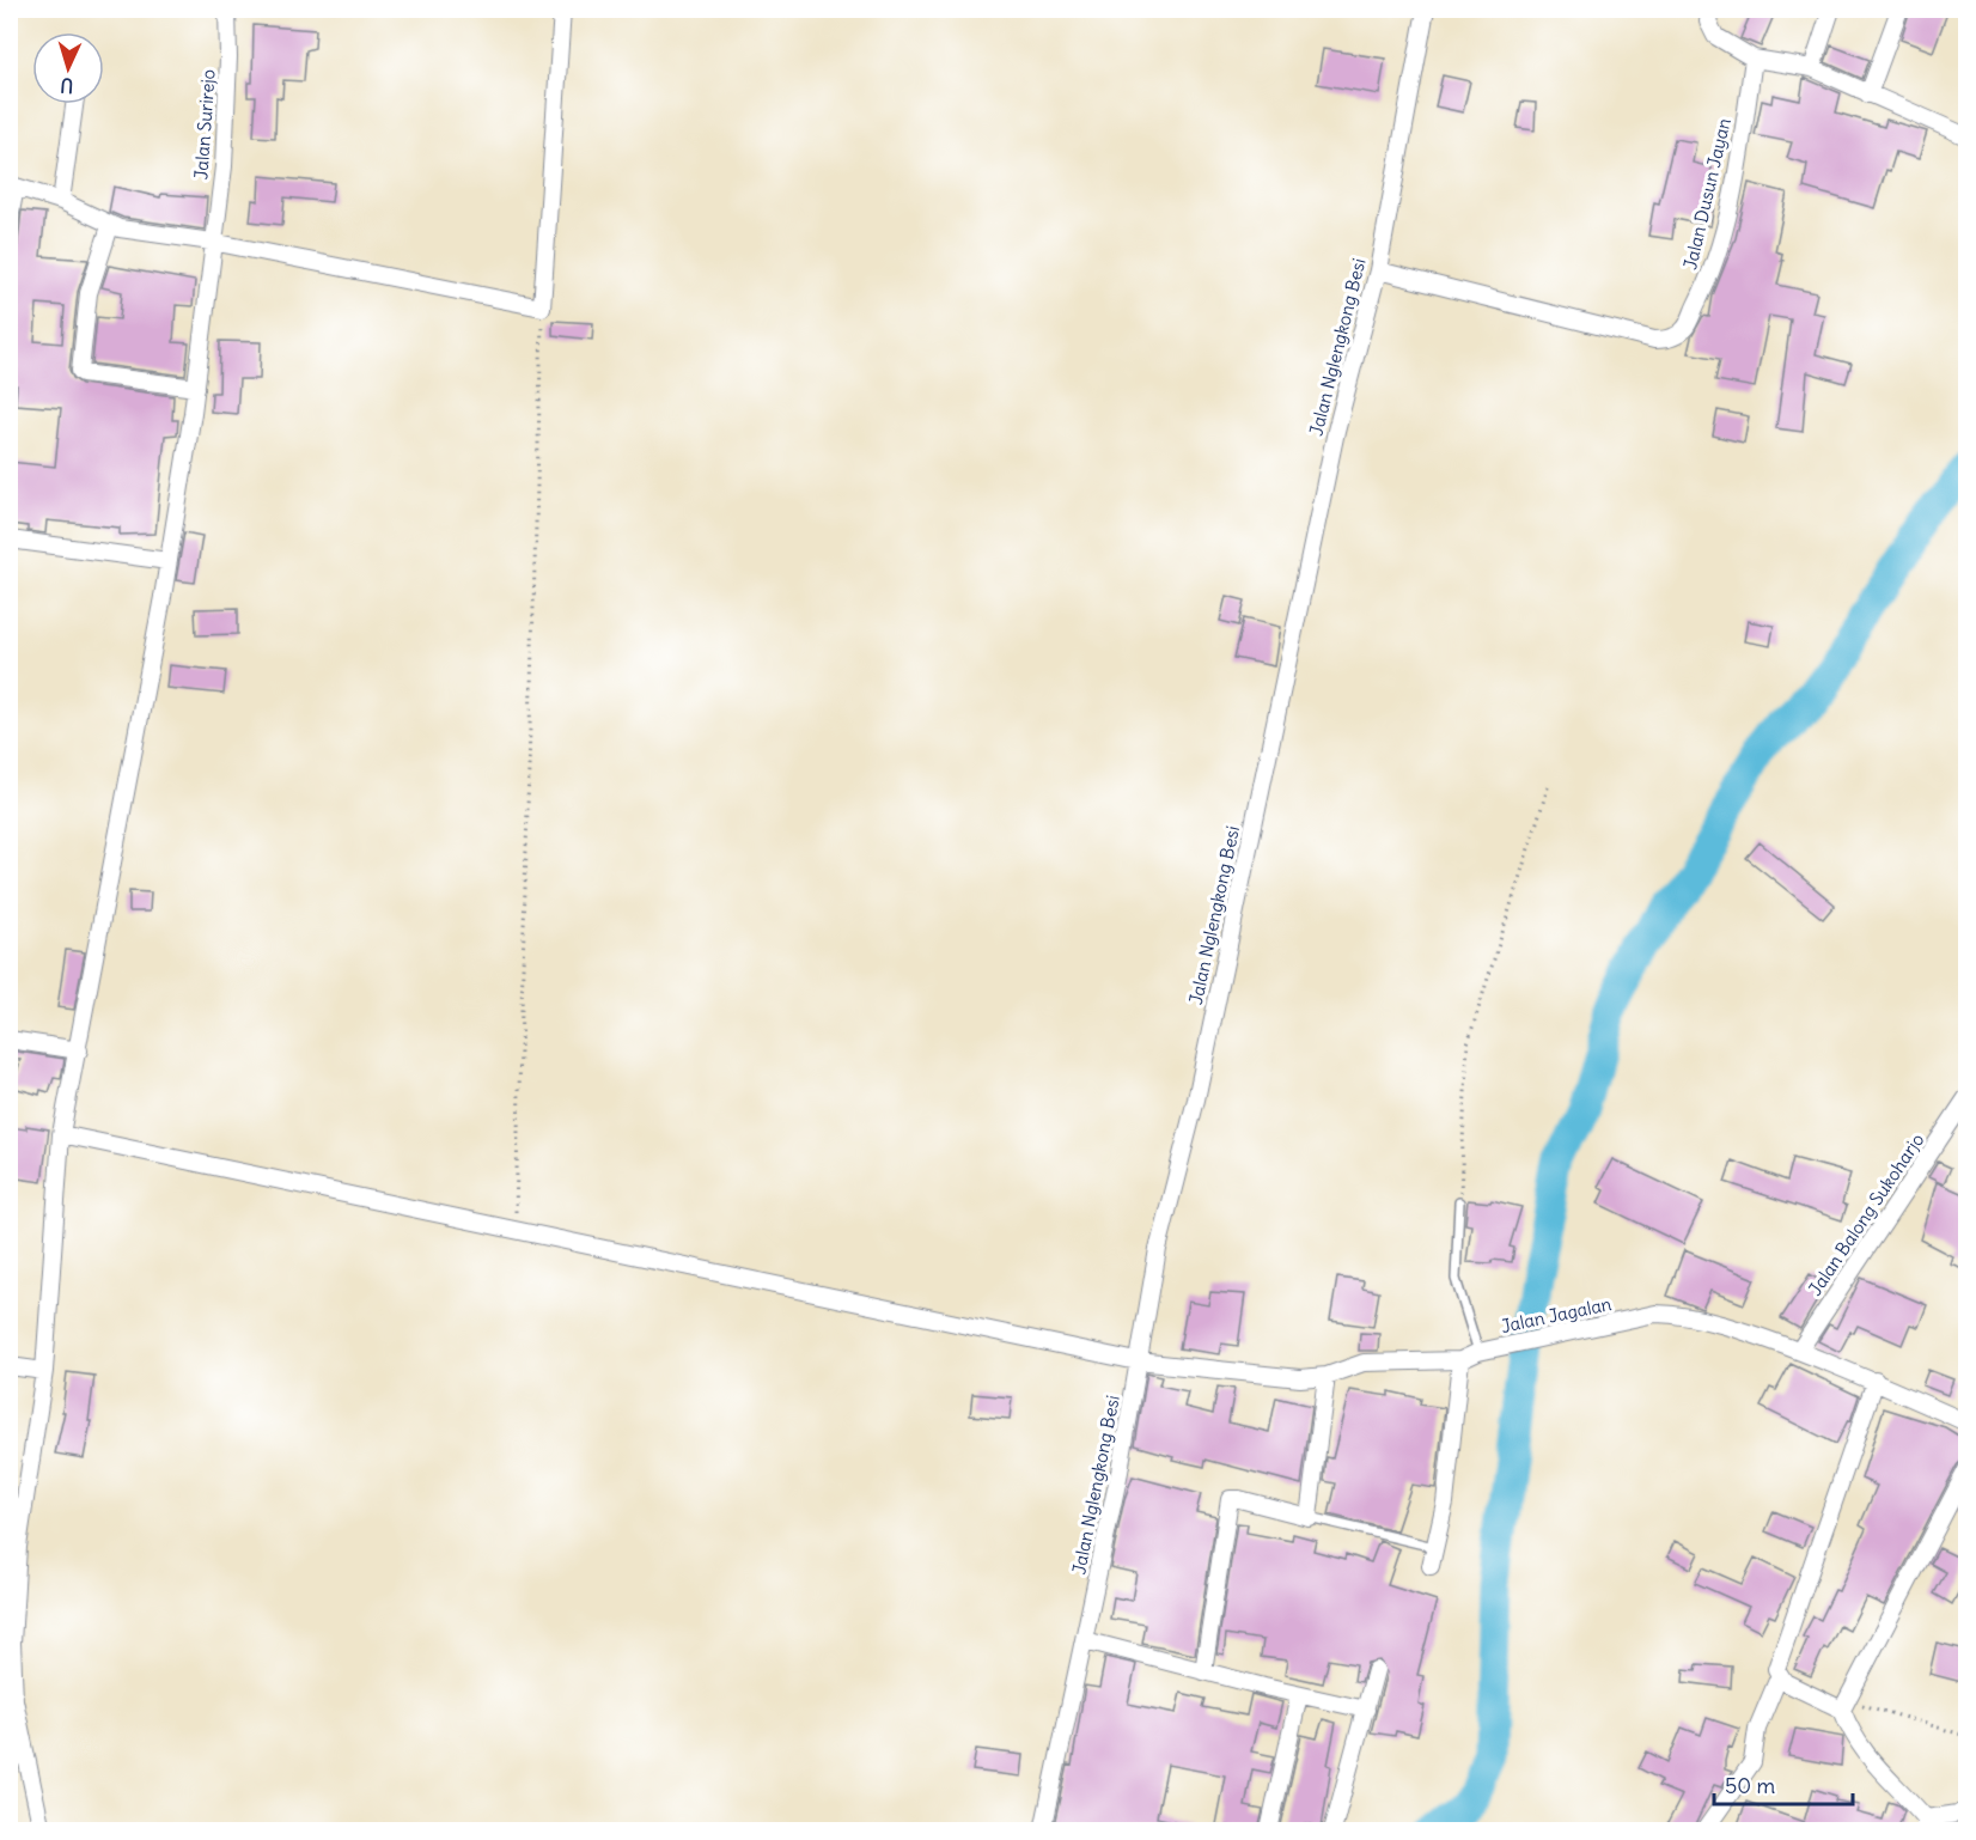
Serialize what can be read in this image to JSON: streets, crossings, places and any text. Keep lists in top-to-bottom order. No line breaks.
{"streets":{"street":["Jalan Surirejo","Jalan Dusun Jayan","Jalan Nglengkong Besi","Jalan Balong Sukoharjo","Jalan Jagalan"]},"crossings":[["Jalan Surirejo","Jalan Jagalan"],["Jalan Dusun Jayan","Jalan Nglengkong Besi"],["Jalan Nglengkong Besi","Jalan Jagalan"],["Jalan Balong Sukoharjo","Jalan Jagalan"]],"scale_bar":"50 m","north":"bottom"}
